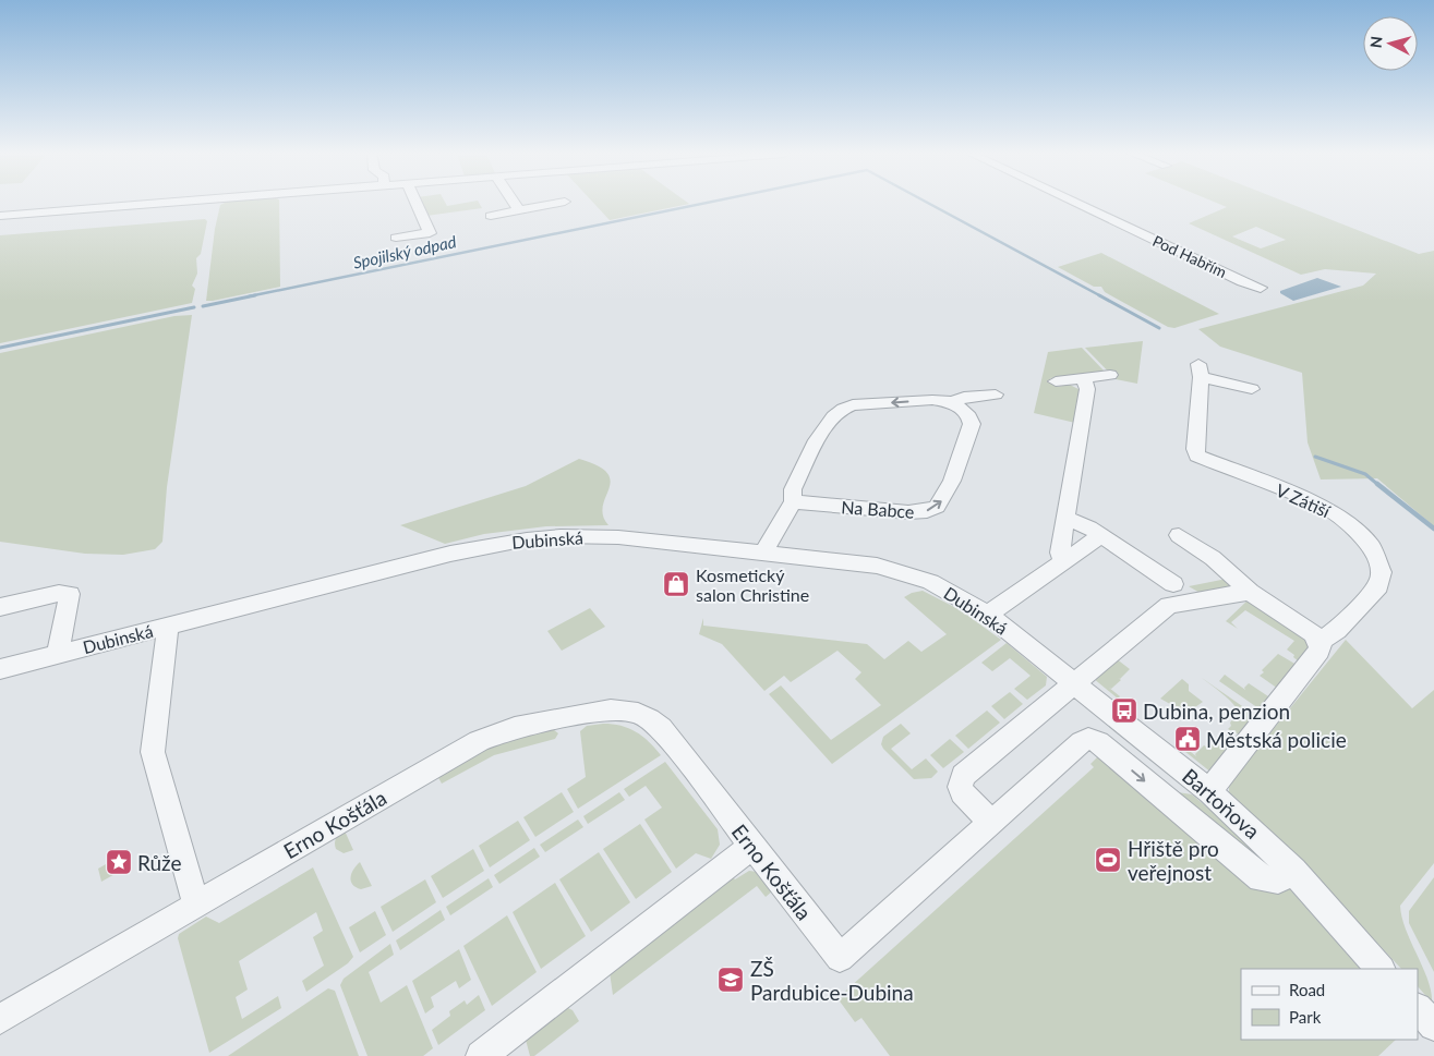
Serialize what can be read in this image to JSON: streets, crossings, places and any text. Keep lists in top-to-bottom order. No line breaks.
{"streets":{"street":["Pod Habřím","V Zátiší","Na Babce","Dubinská","Bartoňova","Erno Košťála"]},"crossings":[["Dubinská","Bartoňova"],["Bartoňova","Erno Košťála"]],"water":["Spojilský odpad"],"places":{"shop":["Kosmetický salon Christine"],"bus stop":["Dubina, penzion"],"public building":["Městská policie"],"sports":["Hřiště pro veřejnost"],"place":["Růže"],"school or university":["ZŠ Pardubice-Dubina"]},"legend":["Road","Park"],"north":"left"}
